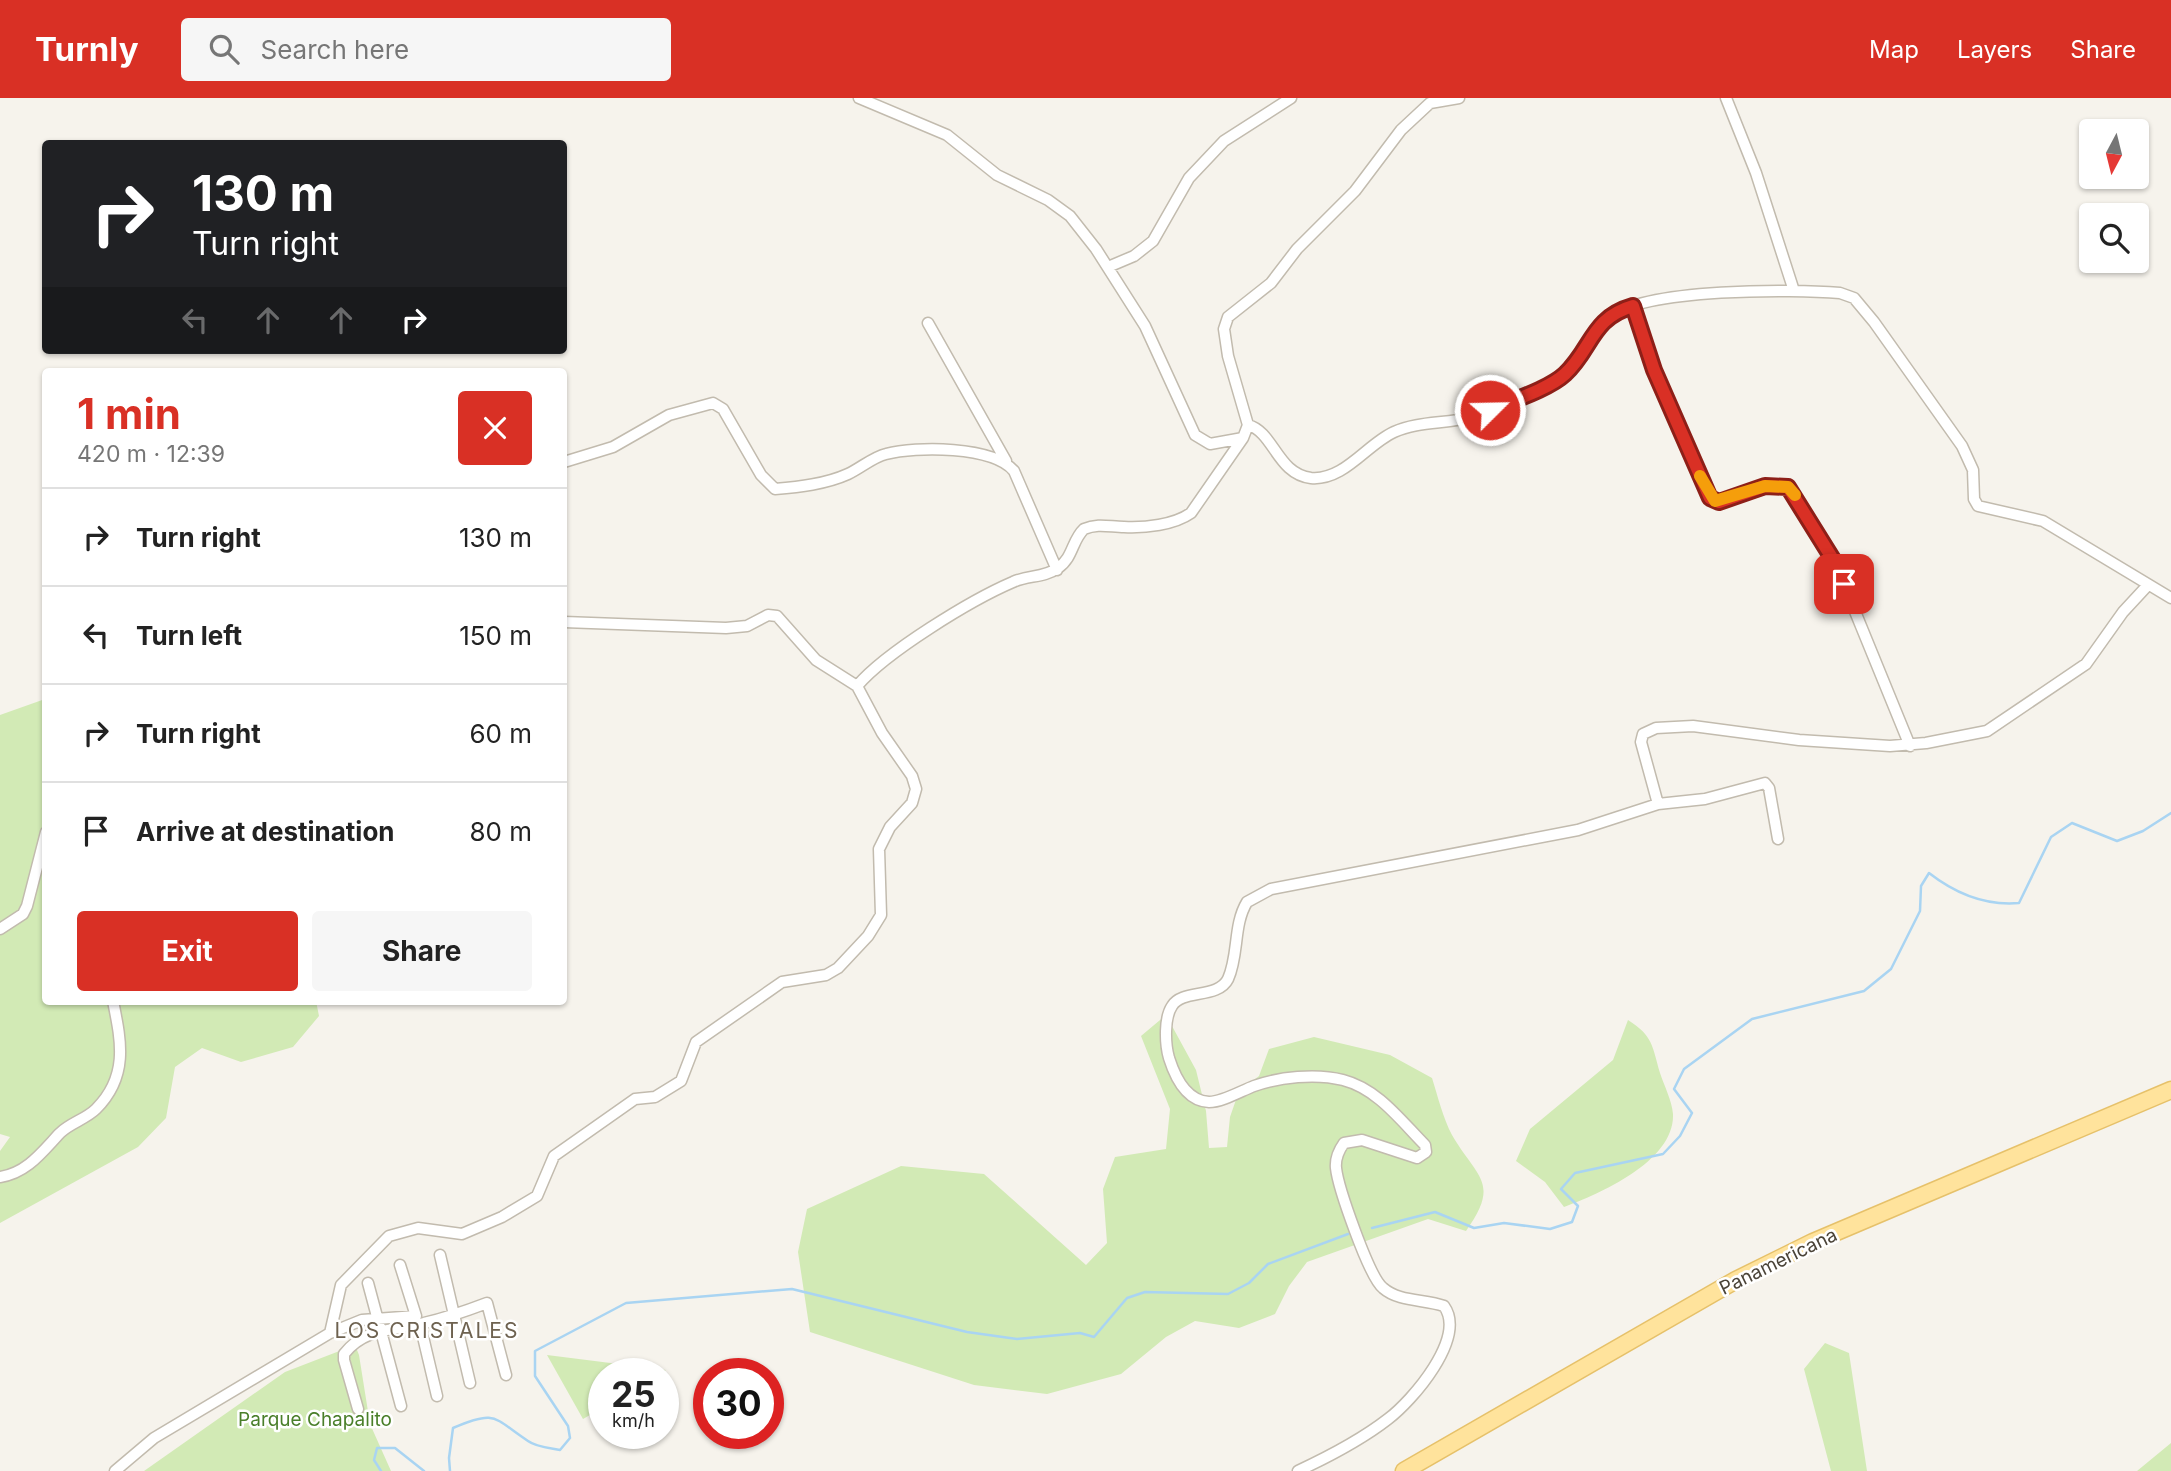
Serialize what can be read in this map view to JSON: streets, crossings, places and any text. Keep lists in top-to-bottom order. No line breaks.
{"streets":{"main road":["Panamericana"]},"districts":["LOS CRISTALES"],"parks":["Parque Chapalito"],"north":"bottom","page":{"header":"Turnly","search":"Search here","nav":["Map","Layers","Share"],"turn":["130 m","Turn right"],"heading":["1 min","420 m · 12:39"],"list":[{"name":"Turn right","value":"130 m"},{"name":"Turn left","value":"150 m"},{"name":"Turn right","value":"60 m"},{"name":"Arrive at destination","value":"80 m"}],"buttons":["Exit","Share"],"speed":"25 km/h","limit":"30"}}
